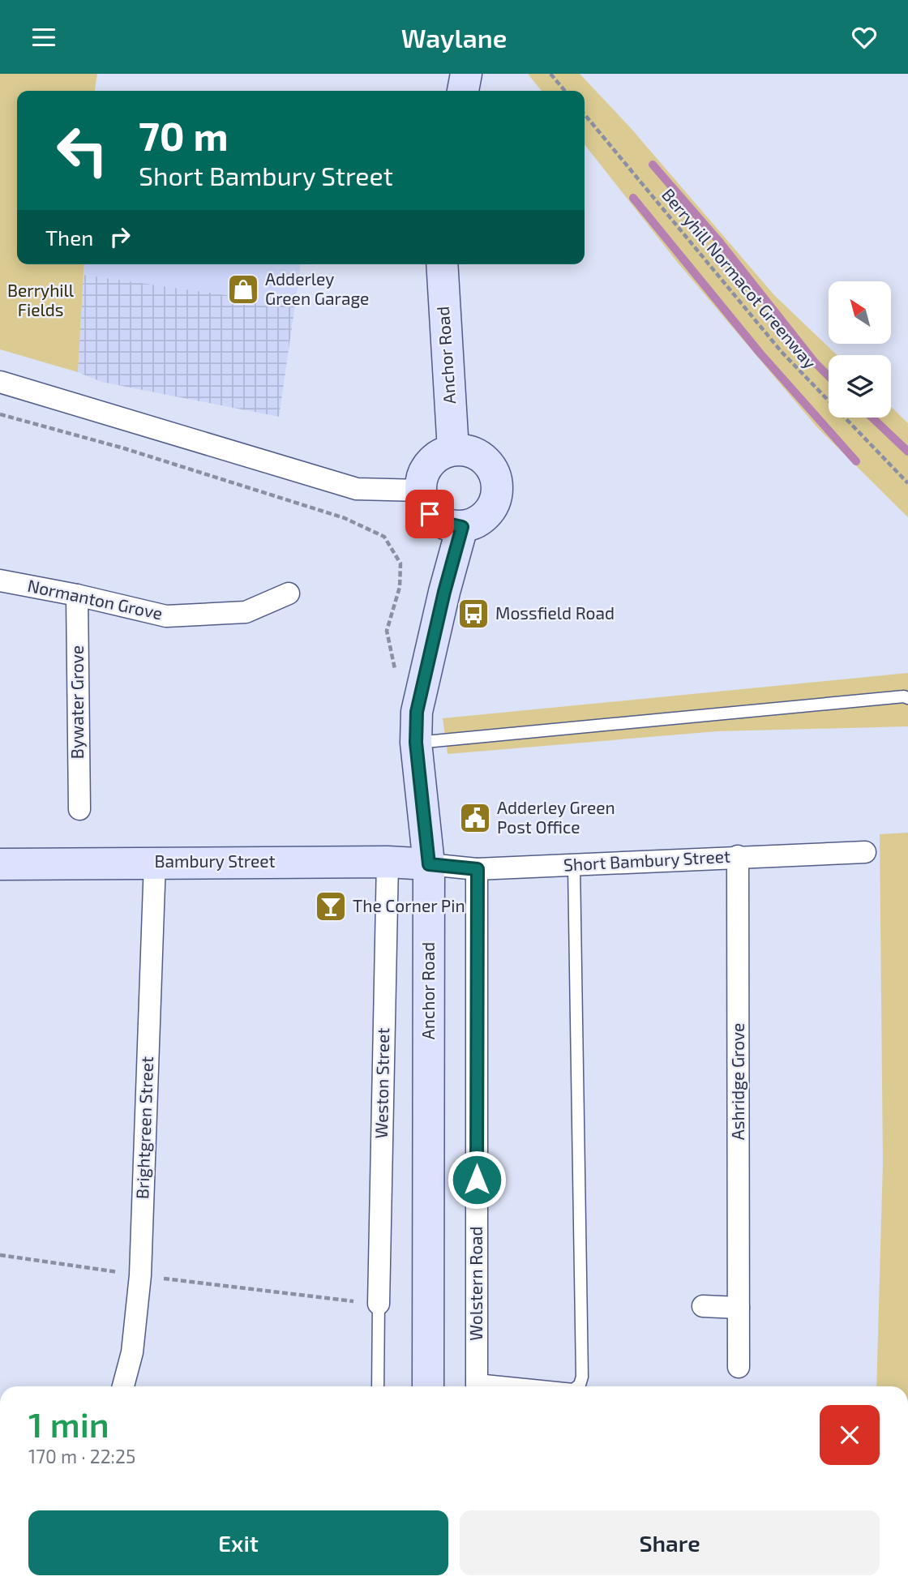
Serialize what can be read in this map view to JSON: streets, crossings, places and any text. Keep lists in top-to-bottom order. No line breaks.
{"streets":{"main road":["Anchor Road","Bambury Street"],"street":["Normanton Grove","Bywater Grove","Short Bambury Street","Ashridge Grove","Weston Street","Brightgreen Street","Wolstern Road"],"path":["Berryhill Normacot Greenway"]},"crossings":[["Anchor Road","Short Bambury Street"],["Anchor Road","Bambury Street"],["Normanton Grove","Bywater Grove"],["Short Bambury Street","Bambury Street"],["Short Bambury Street","Ashridge Grove"],["Short Bambury Street","Wolstern Road"],["Bambury Street","Weston Street"],["Bambury Street","Brightgreen Street"]],"parks":["Berryhill Fields"],"places":{"shop":["Adderley Green Garage"],"bus stop":["Mossfield Road"],"public building":["Adderley Green Post Office"],"bar":["The Corner Pin"]},"north":"top left","page":{"header":"Waylane","turn":["70 m","Short Bambury Street"],"then":"Then","heading":["1 min","170 m · 22:25"],"buttons":["Exit","Share"]}}
